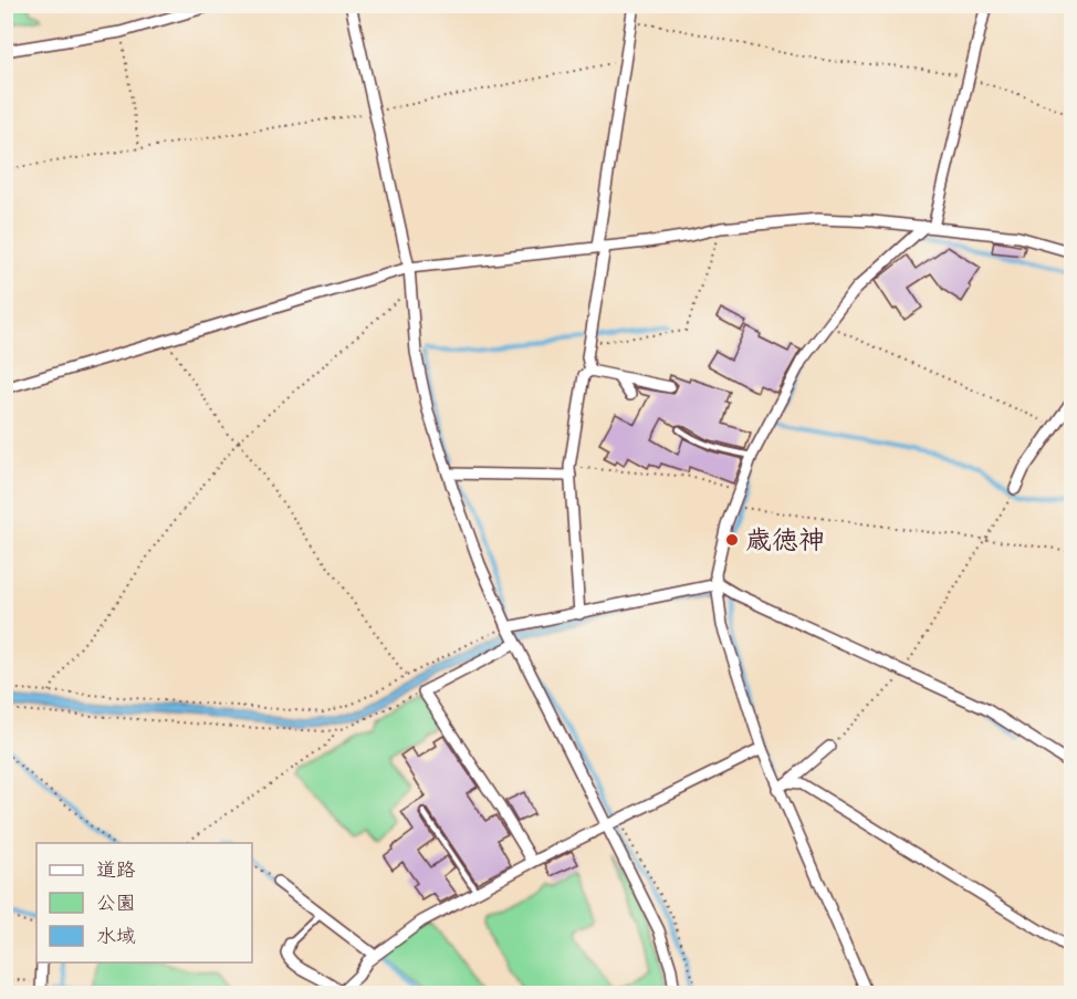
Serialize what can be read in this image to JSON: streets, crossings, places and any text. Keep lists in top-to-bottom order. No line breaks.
{"places":["歳徳神"],"legend":["道路","公園","水域"]}
